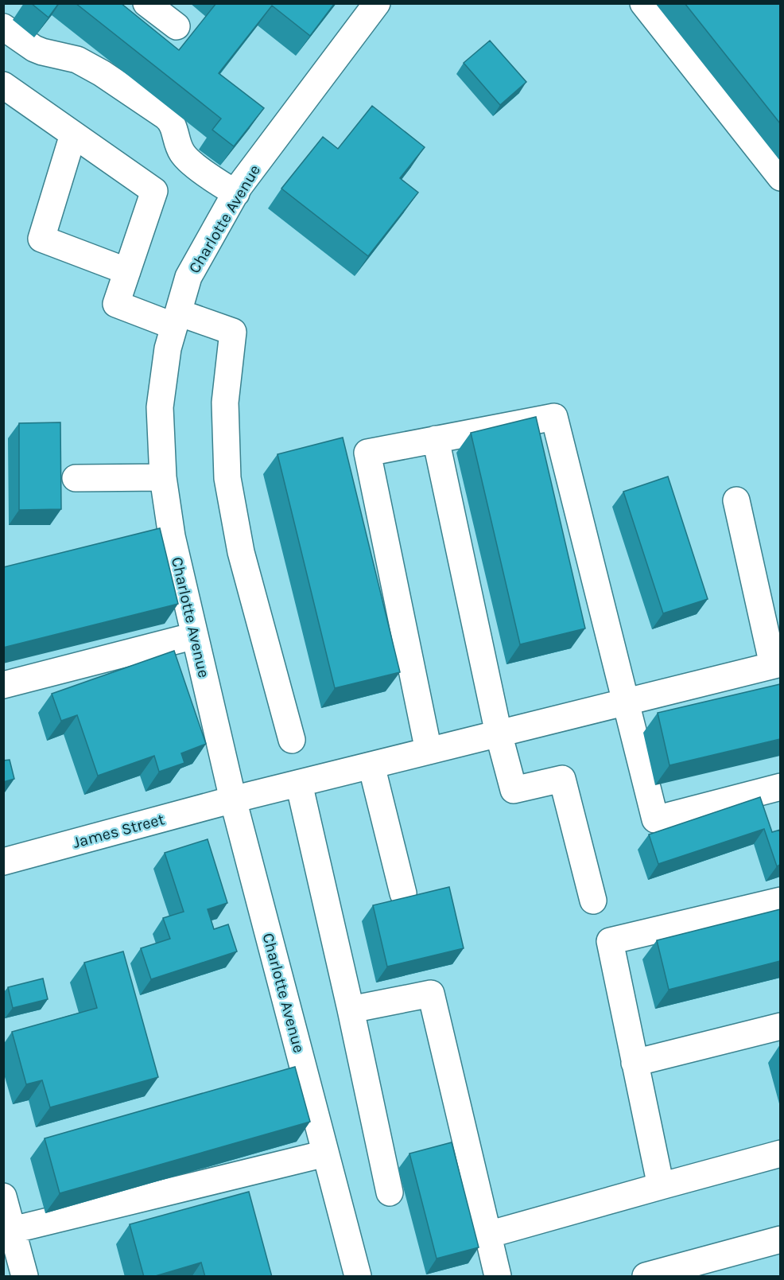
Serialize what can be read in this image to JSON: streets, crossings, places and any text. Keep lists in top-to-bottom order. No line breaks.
{"streets":{"street":["Charlotte Avenue","James Street"]},"crossings":[["Charlotte Avenue","James Street"]]}
